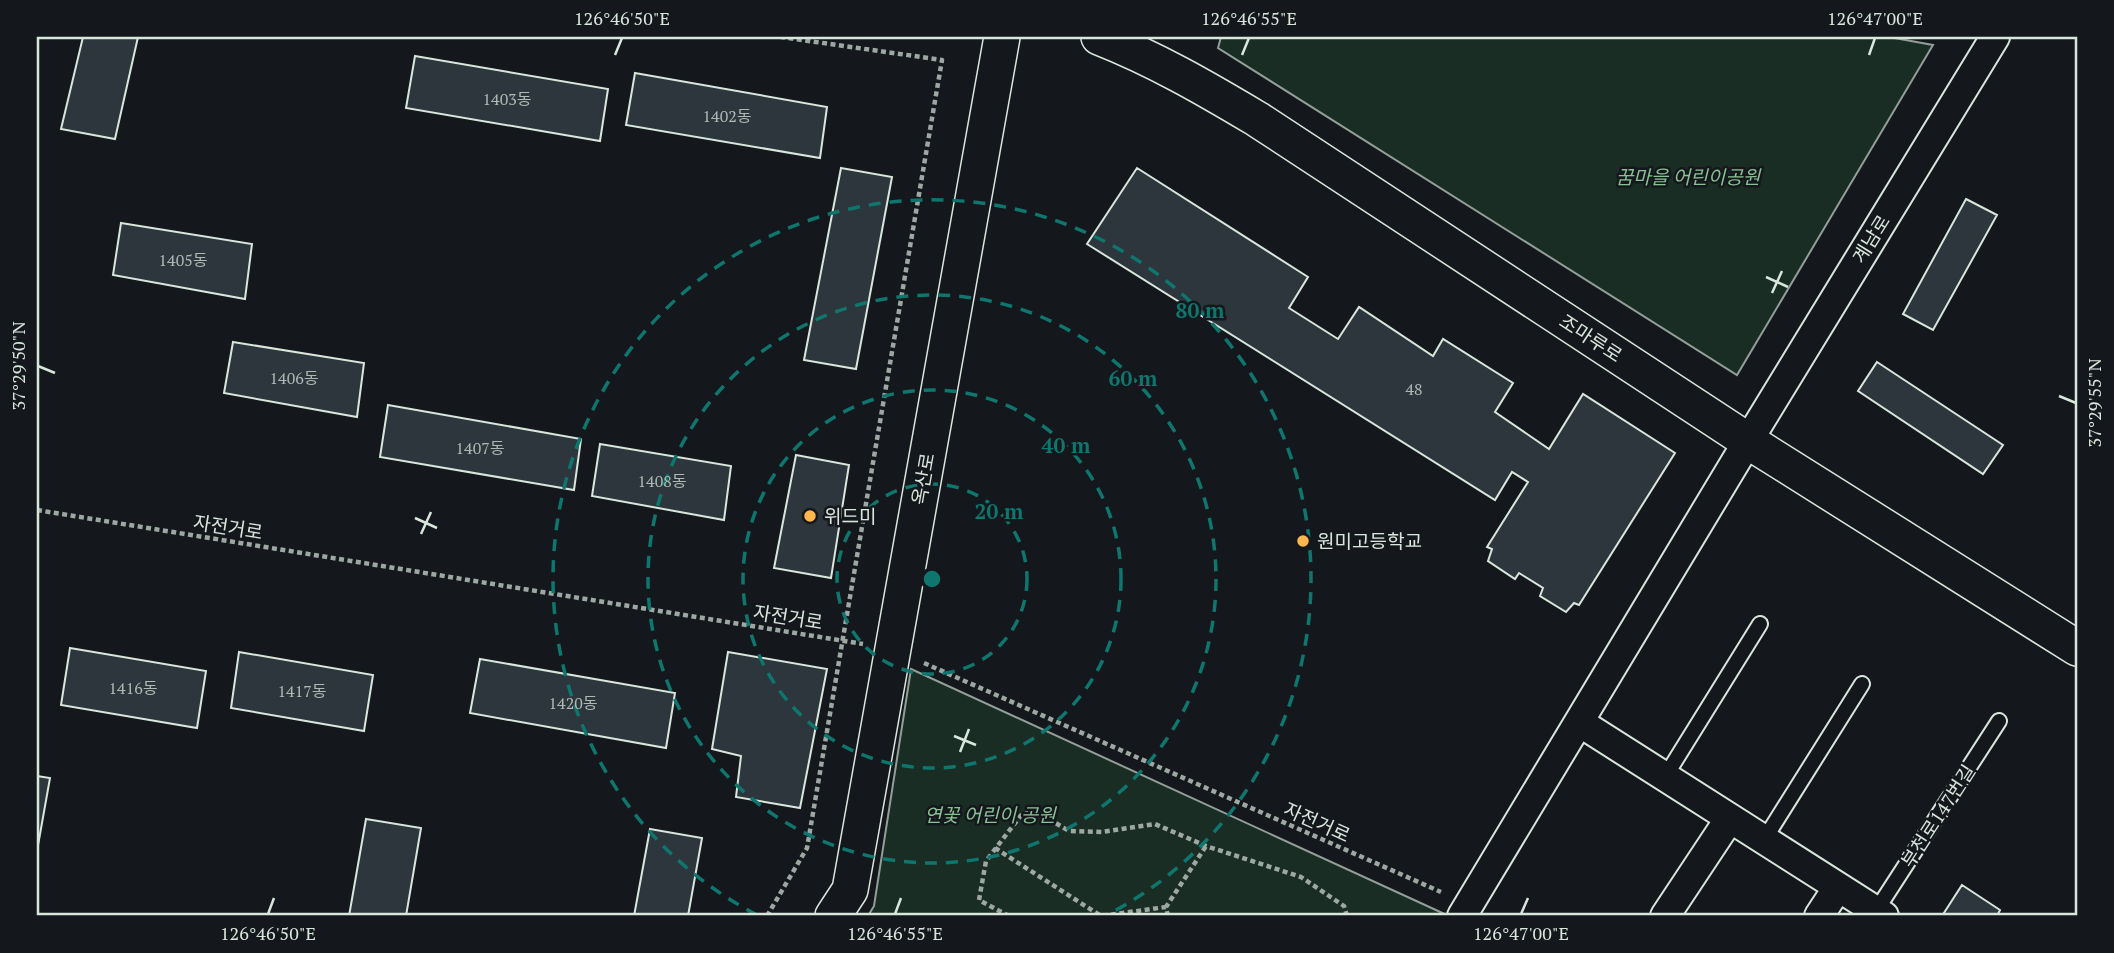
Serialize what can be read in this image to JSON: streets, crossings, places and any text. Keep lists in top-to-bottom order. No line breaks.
{"streets":{"street":["계남로","조마루로","옥산로","부천로147번길"],"path":["자전거로"]},"crossings":[["계남로","조마루로"],["계남로","자전거로"],["계남로","부천로147번길"],["옥산로","자전거로"]],"parks":["꿈마을 어린이공원","연꽃 어린이 공원"],"places":["위드미","원미고등학교"],"house_numbers":["1403동","1402동","1405동","1406동","48","1407동","1408동","1416동","1417동","1420동"],"coordinates":["126°46'50\"E","126°46'55\"E","126°47'00\"E","37°29'50\"N","37°29'55\"N"],"rings":["80 m","60 m","40 m","20 m"]}
